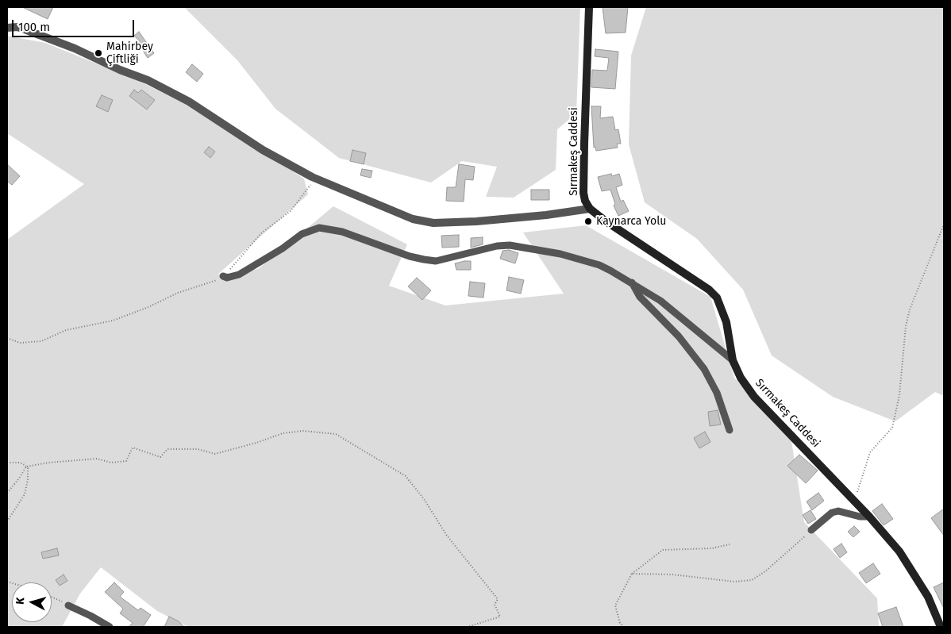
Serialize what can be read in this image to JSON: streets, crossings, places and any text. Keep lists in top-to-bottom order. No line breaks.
{"streets":{"main road":["Sırmakeş Caddesi"]},"places":["Mahirbey Çiftliği","Kaynarca Yolu"],"scale_bar":"100 m","north":"left"}
